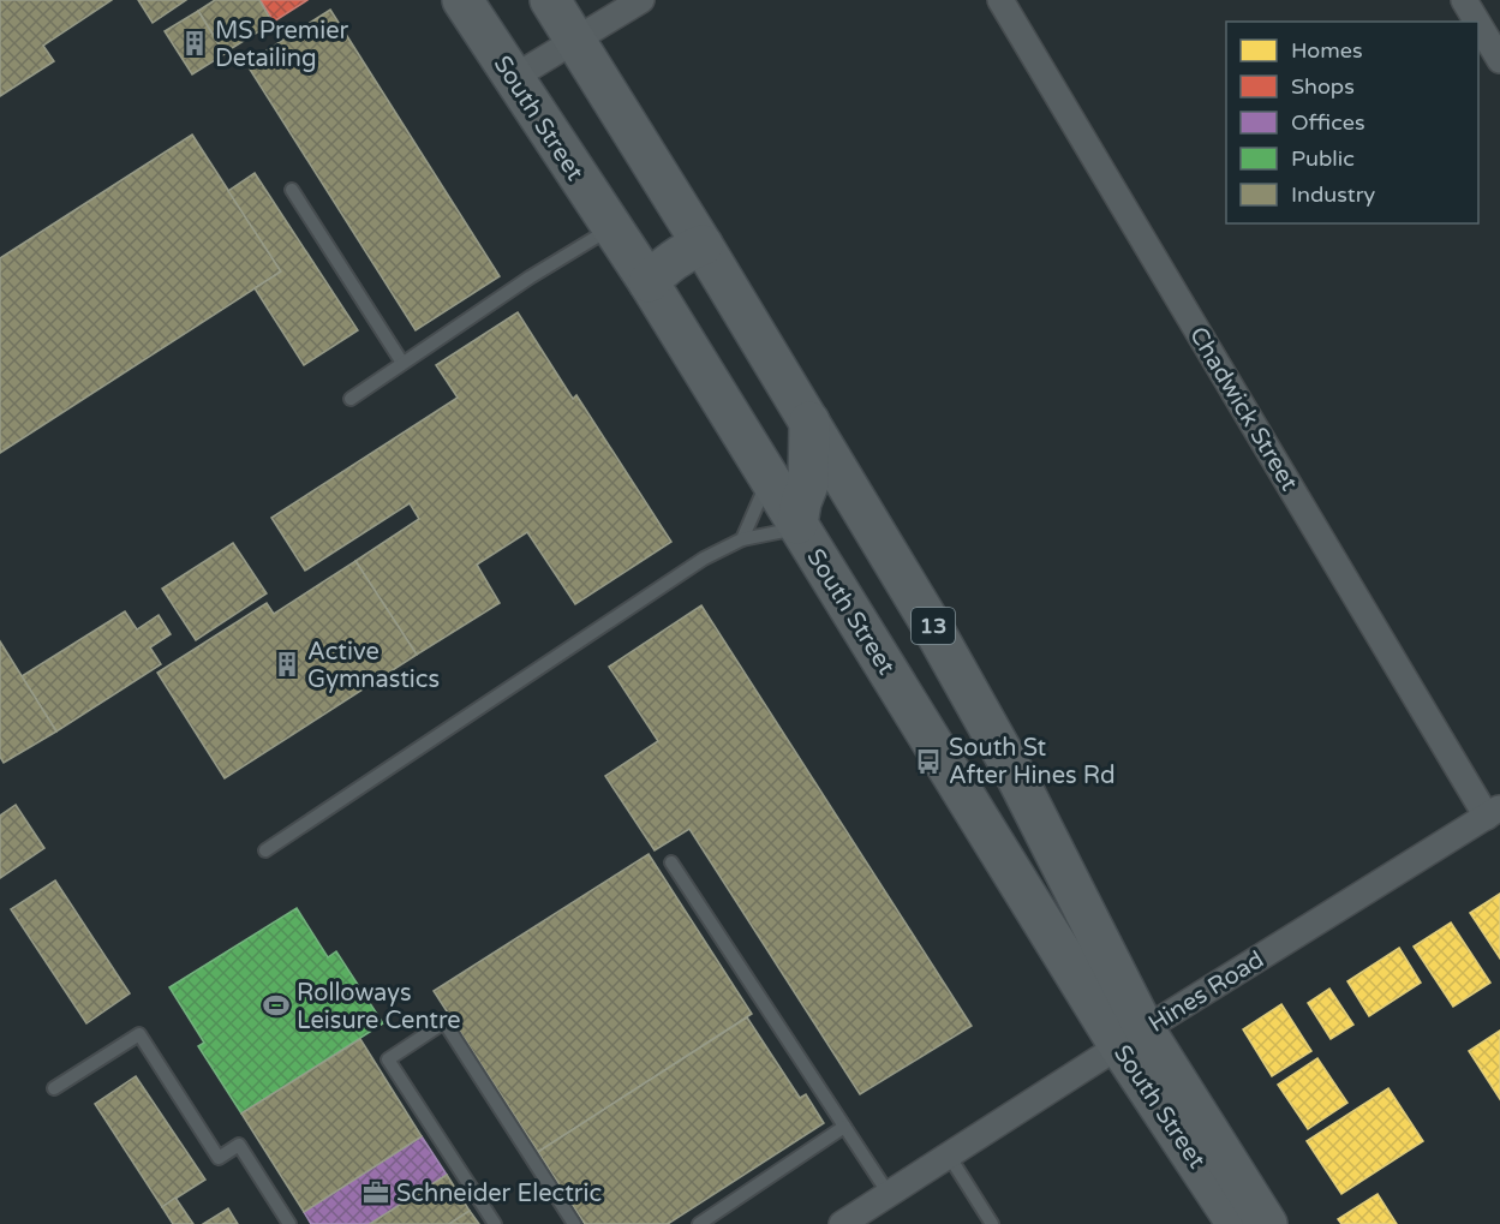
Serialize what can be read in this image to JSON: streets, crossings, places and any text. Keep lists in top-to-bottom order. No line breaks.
{"streets":{"main road":["South Street","13"],"street":["Chadwick Street","Hines Road"]},"crossings":[["South Street","Hines Road"],["Chadwick Street","Hines Road"]],"places":{"building":["MS Premier Detailing","Active Gymnastics"],"bus stop":["South St After Hines Rd"],"sports":["Rolloways Leisure Centre"],"office":["Schneider Electric"]},"legend":["Homes","Shops","Offices","Public","Industry"]}
